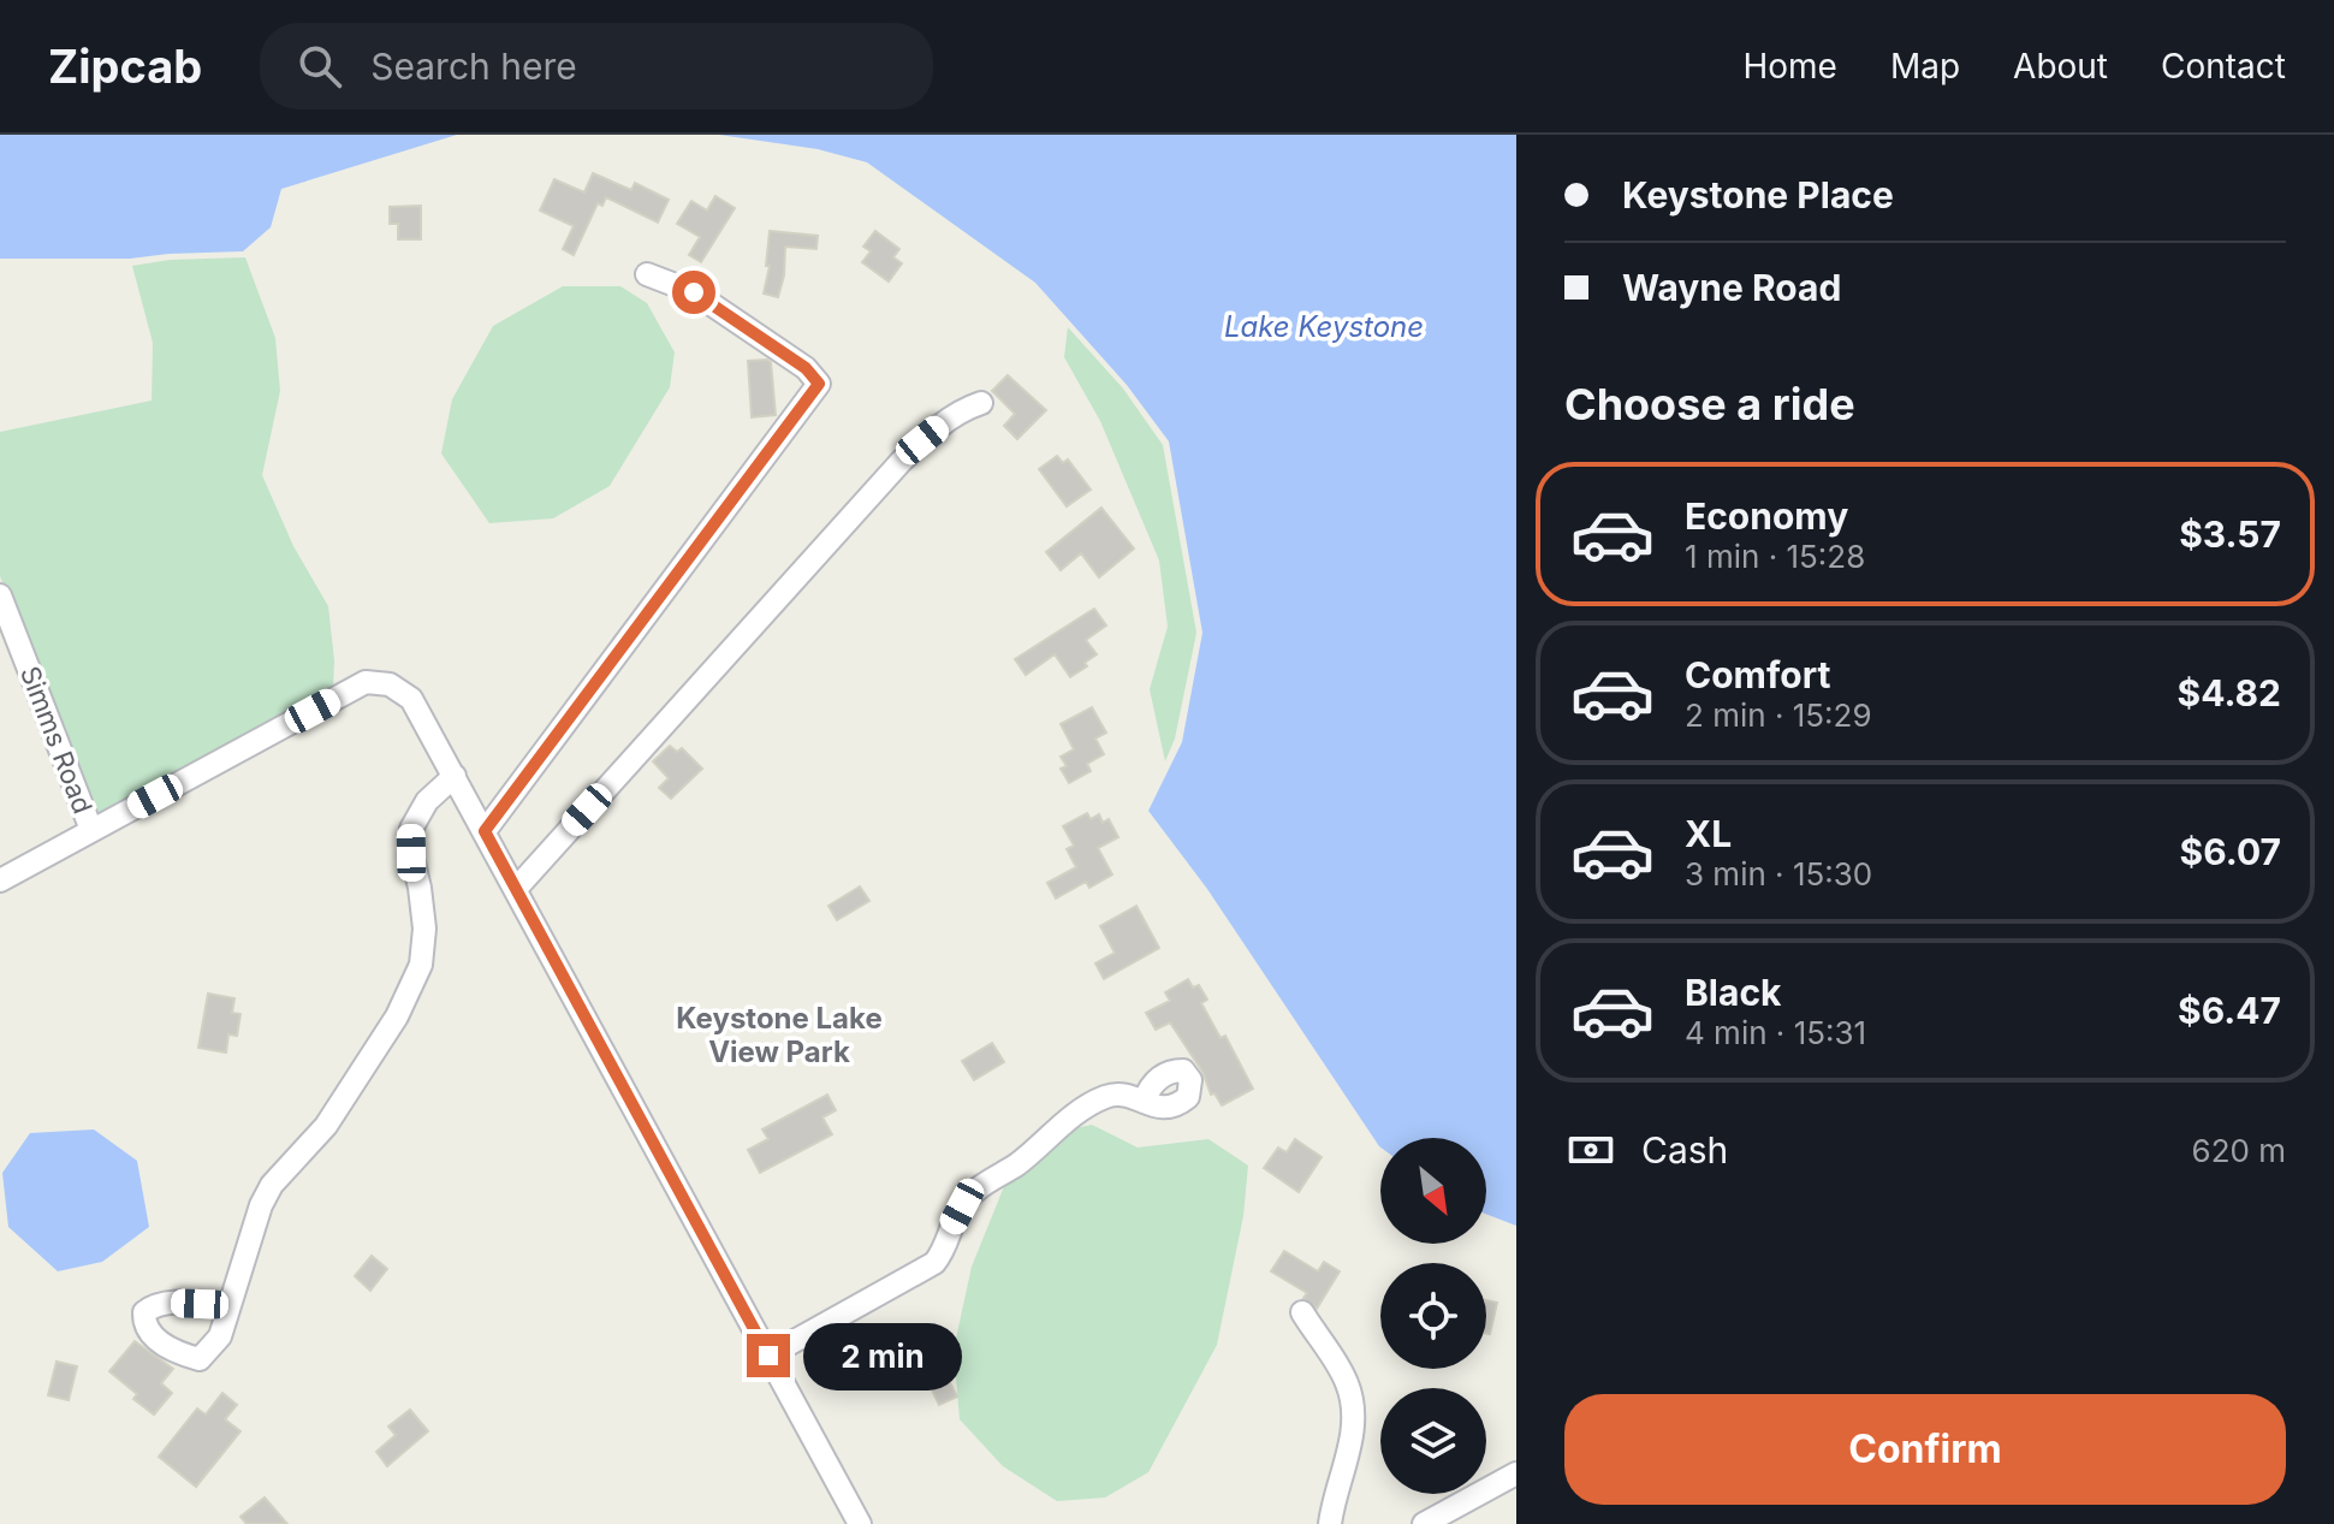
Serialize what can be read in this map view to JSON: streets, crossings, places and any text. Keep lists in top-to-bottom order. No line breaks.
{"streets":{"street":["Simms Road"]},"districts":["Keystone Lake View Park"],"water":["Lake Keystone"],"north":"bottom right","page":{"header":"Zipcab","search":"Search here","nav":["Home","Map","About","Contact"],"banner":["Keystone Place","Wayne Road"],"heading":"Choose a ride","list":[{"name":"Economy","note":"1 min · 15:28","value":"$3.57"},{"name":"Comfort","note":"2 min · 15:29","value":"$4.82"},{"name":"XL","note":"3 min · 15:30","value":"$6.07"},{"name":"Black","note":"4 min · 15:31","value":"$6.47"}],"pay":["Cash","620 m"],"bubble":"2 min","buttons":"Confirm"}}
